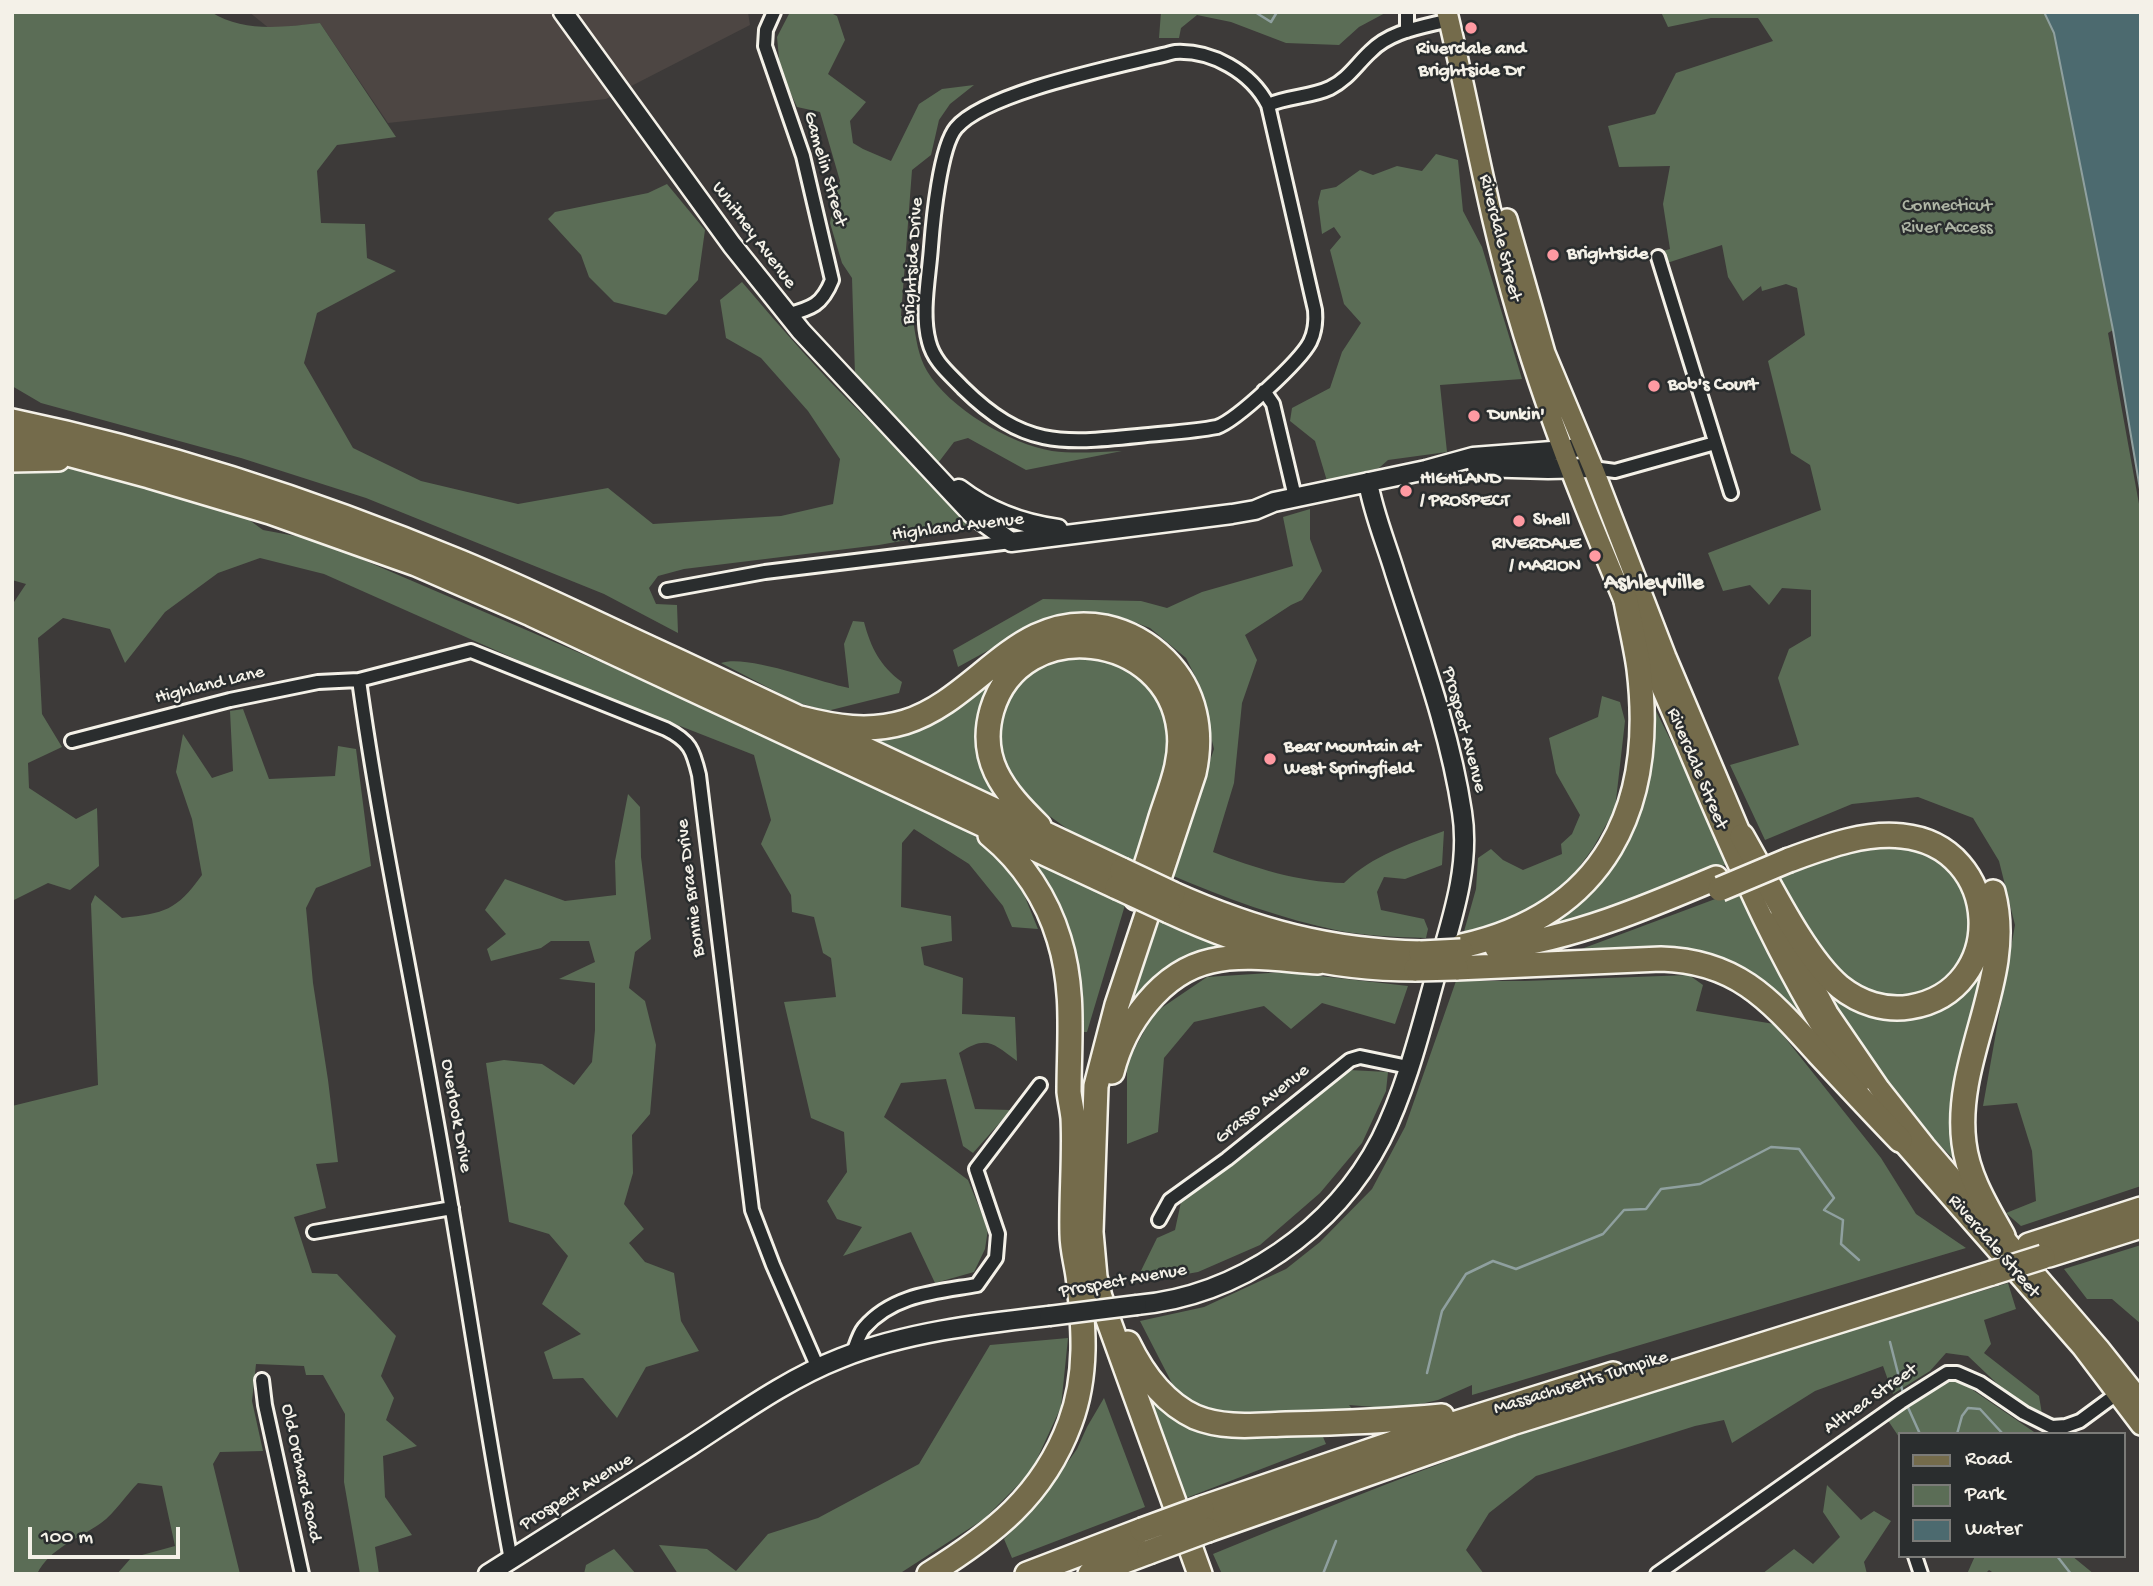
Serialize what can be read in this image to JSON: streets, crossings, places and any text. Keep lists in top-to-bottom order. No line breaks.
{"streets":{"highway":["Massachusetts Turnpike"],"main road":["Riverdale Street"],"street":["Gamelin Street","Whitney Avenue","Brightside Drive","Highland Avenue","Highland Lane","Prospect Avenue","Bonnie Brae Drive","Grasso Avenue","Overlook Drive","Althea Street","Old Orchard Road"]},"crossings":[["Gamelin Street","Whitney Avenue"],["Whitney Avenue","Highland Avenue"],["Riverdale Street","Highland Avenue"],["Riverdale Street","Althea Street"],["Highland Avenue","Prospect Avenue"],["Highland Lane","Bonnie Brae Drive"],["Highland Lane","Overlook Drive"],["Prospect Avenue","Bonnie Brae Drive"],["Prospect Avenue","Grasso Avenue"],["Prospect Avenue","Overlook Drive"],["Bonnie Brae Drive","Overlook Drive"]],"districts":["Ashleyville"],"parks":["Connecticut River Access"],"places":["Riverdale and Brightside Dr","Brightside","Bob's Court","Dunkin'","HIGHLAND / PROSPECT","Shell","RIVERDALE / MARION","Bear Mountain at West Springfield"],"legend":["Road","Park","Water"],"scale_bar":"100 m"}
